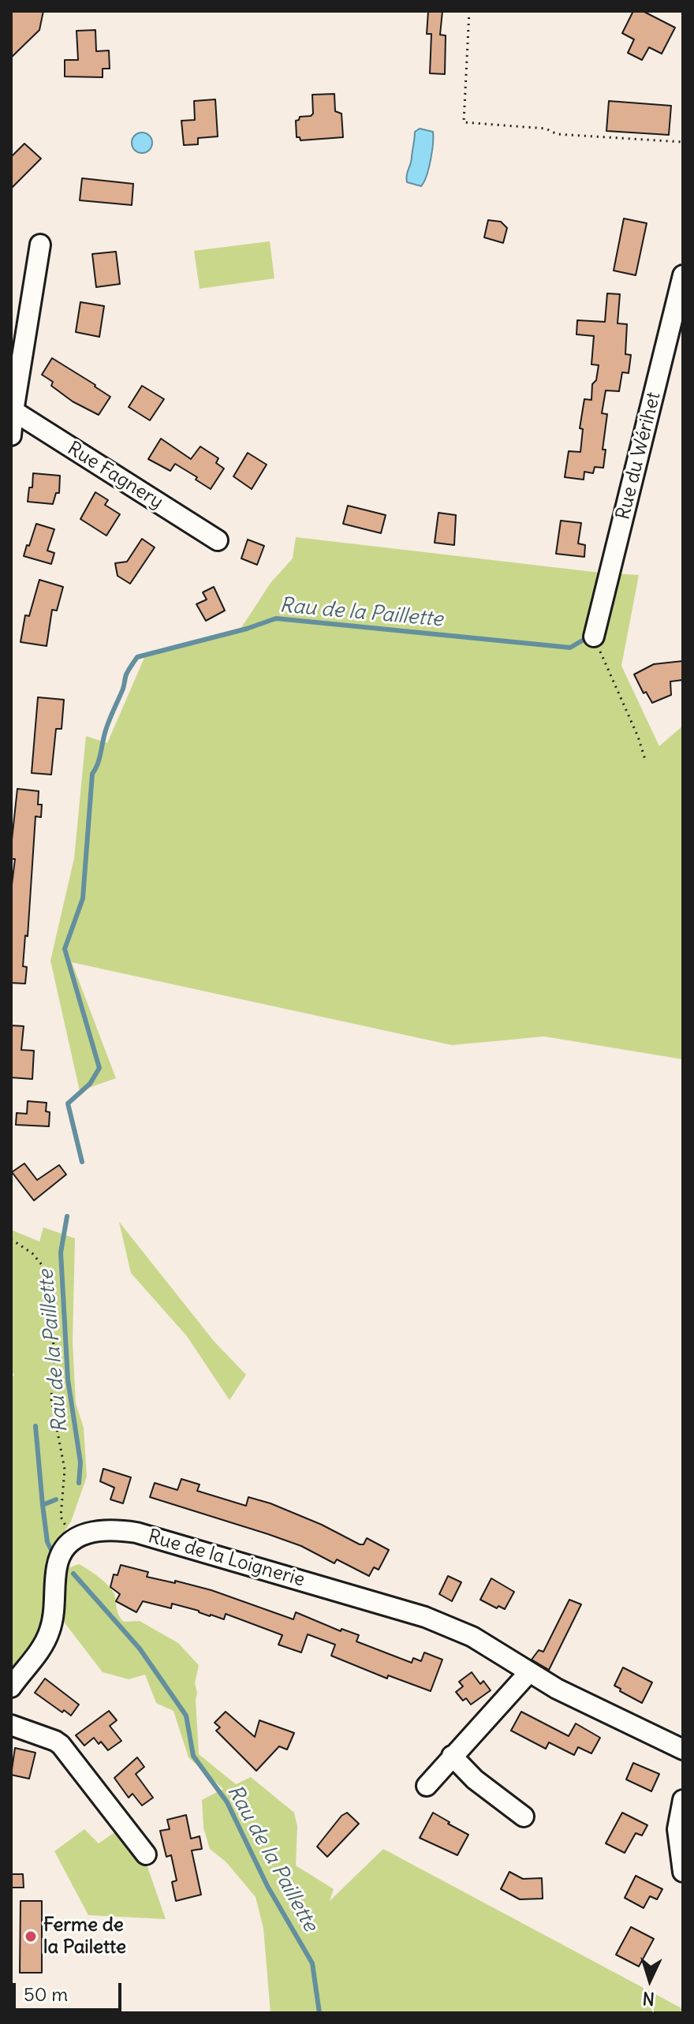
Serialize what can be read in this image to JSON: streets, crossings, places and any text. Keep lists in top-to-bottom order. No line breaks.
{"streets":{"street":["Rue du Wérihet","Rue Fagnery","Rue de la Loignerie"]},"water":["Rau de la Paillette"],"places":["Ferme de la Pailette"],"scale_bar":"50 m","north":"bottom"}
